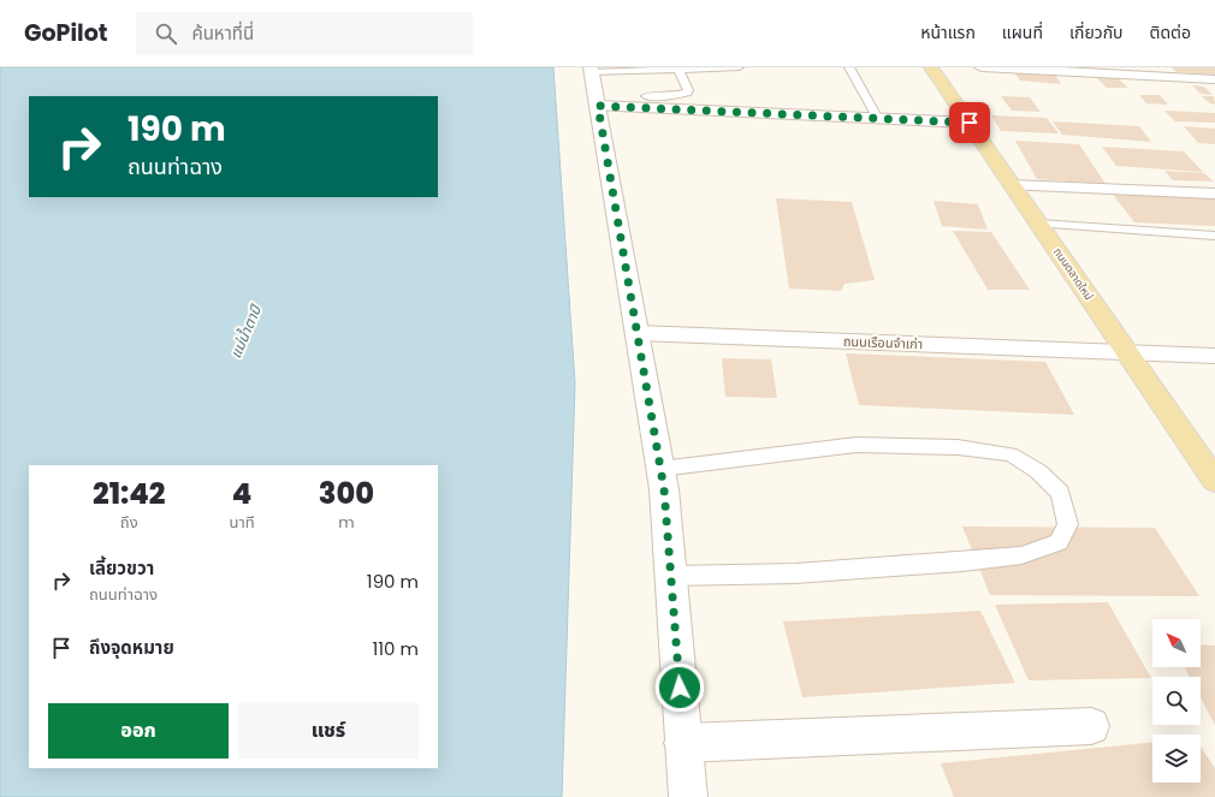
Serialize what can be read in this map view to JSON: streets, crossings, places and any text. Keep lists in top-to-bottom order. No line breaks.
{"streets":{"main road":["ถนนตลาดใหม่"],"street":["ถนนเรือนจำเก่า"]},"crossings":[["ถนนตลาดใหม่","ถนนเรือนจำเก่า"]],"water":["แม่น้ำตาปี"],"north":"top left","page":{"header":"GoPilot","search":"ค้นหาที่นี่","nav":["หน้าแรก","แผนที่","เกี่ยวกับ","ติดต่อ"],"turn":["190 m","ถนนท่าฉาง"],"eta":["21:42","ถึง","4","นาที","300","m"],"list":[{"name":"เลี้ยวขวา","note":"ถนนท่าฉาง","value":"190 m"},{"name":"ถึงจุดหมาย","value":"110 m"}],"buttons":["ออก","แชร์"]}}
